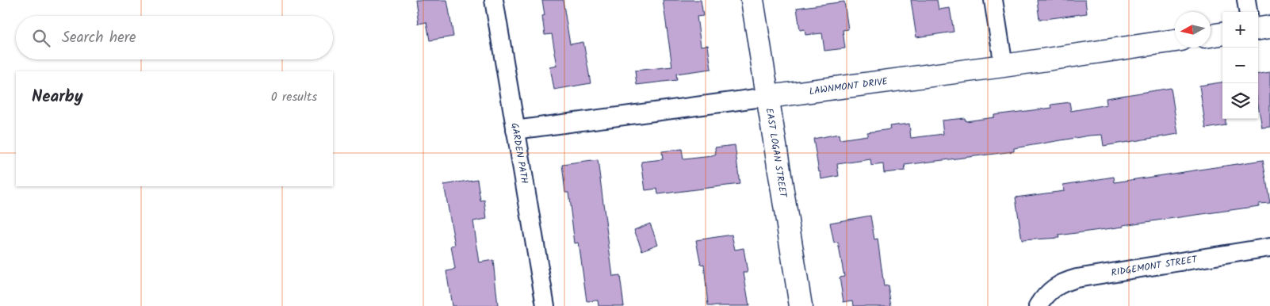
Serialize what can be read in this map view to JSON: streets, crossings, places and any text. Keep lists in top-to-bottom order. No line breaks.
{"streets":{"street":["LAWNMONT DRIVE","GARDEN PATH","EAST LOGAN STREET","RIDGEMONT STREET"]},"crossings":[["LAWNMONT DRIVE","GARDEN PATH"],["LAWNMONT DRIVE","EAST LOGAN STREET"]],"north":"left","page":{"map_buttons":["+","−"],"search":"Search here","heading":["Nearby","0 results"]}}
